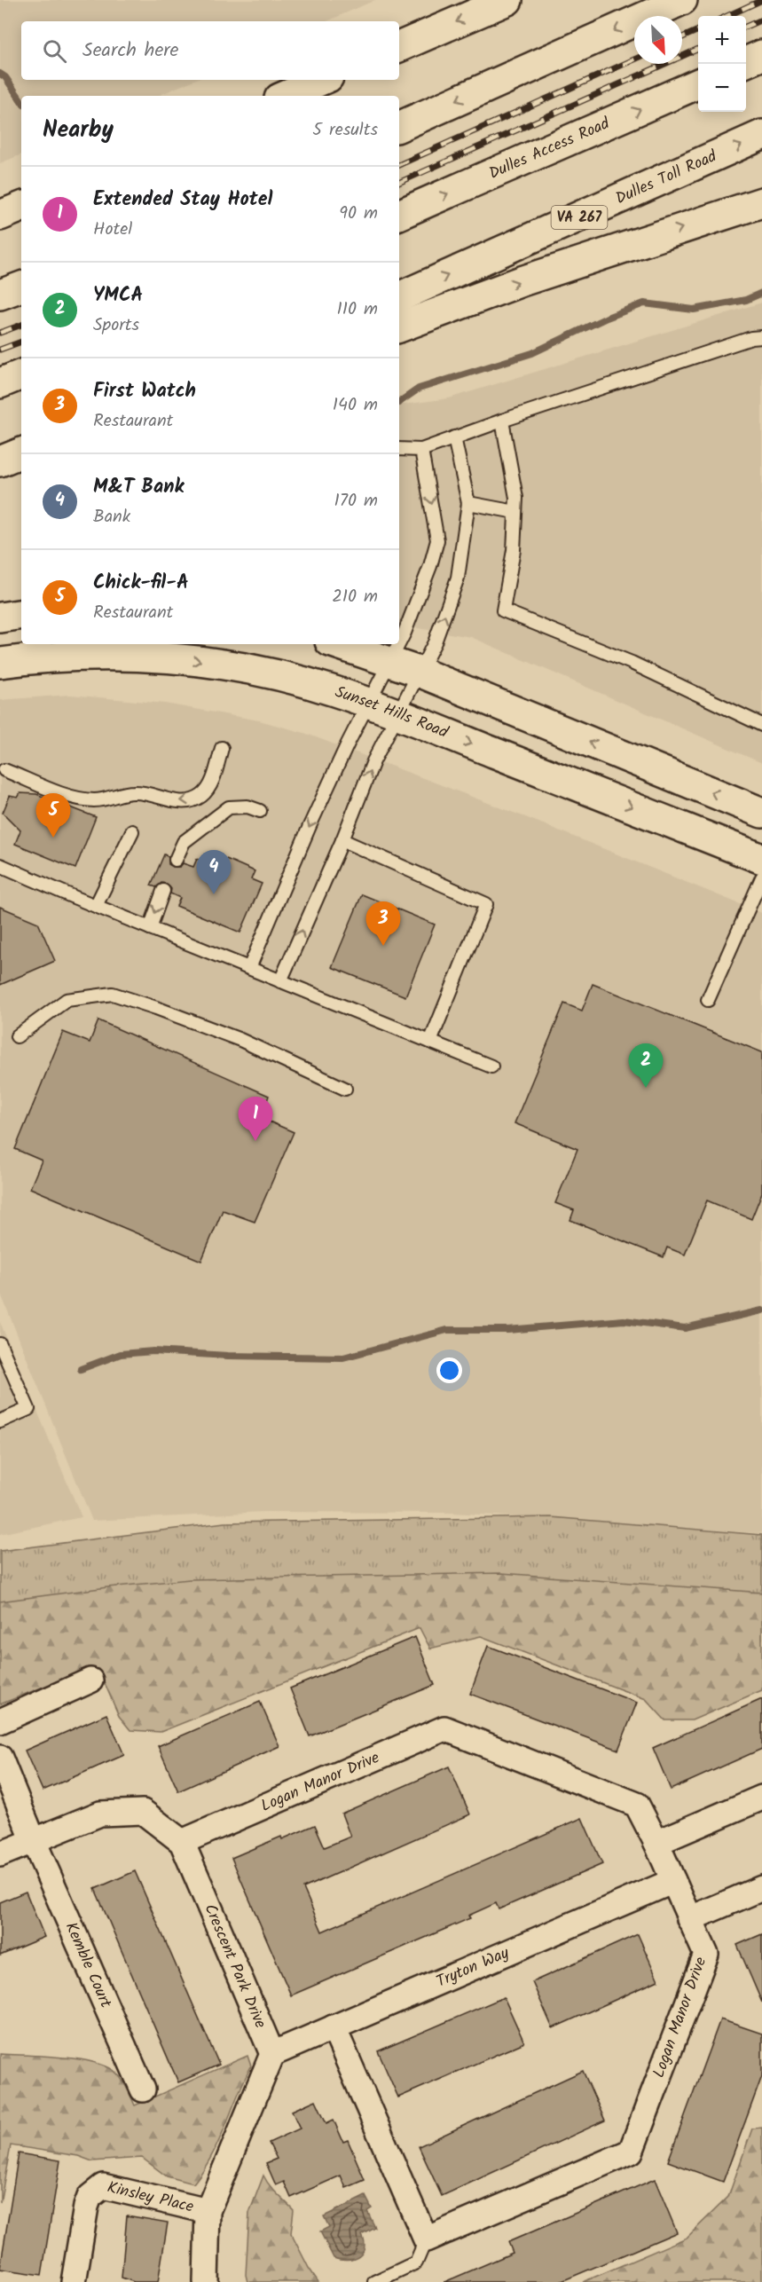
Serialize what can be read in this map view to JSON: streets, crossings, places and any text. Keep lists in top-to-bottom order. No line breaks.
{"streets":{"main road":["Dulles Access Road","Dulles Toll Road","VA 267","Sunset Hills Road"],"street":["Logan Manor Drive","Kemble Court","Crescent Park Drive","Tryton Way","Kinsley Place"]},"crossings":[["Logan Manor Drive","Crescent Park Drive"],["Logan Manor Drive","Tryton Way"],["Kemble Court","Crescent Park Drive"],["Crescent Park Drive","Tryton Way"]],"north":"bottom right","page":{"map_buttons":["+","−"],"search":"Search here","heading":["Nearby","5 results"],"list":[{"mark":"1","name":"Extended Stay Hotel","note":"Hotel","value":"90 m"},{"mark":"2","name":"YMCA","note":"Sports","value":"110 m"},{"mark":"3","name":"First Watch","note":"Restaurant","value":"140 m"},{"mark":"4","name":"M&T Bank","note":"Bank","value":"170 m"},{"mark":"5","name":"Chick-fil-A","note":"Restaurant","value":"210 m"}],"pins":["5","4","3","2","1"]}}
